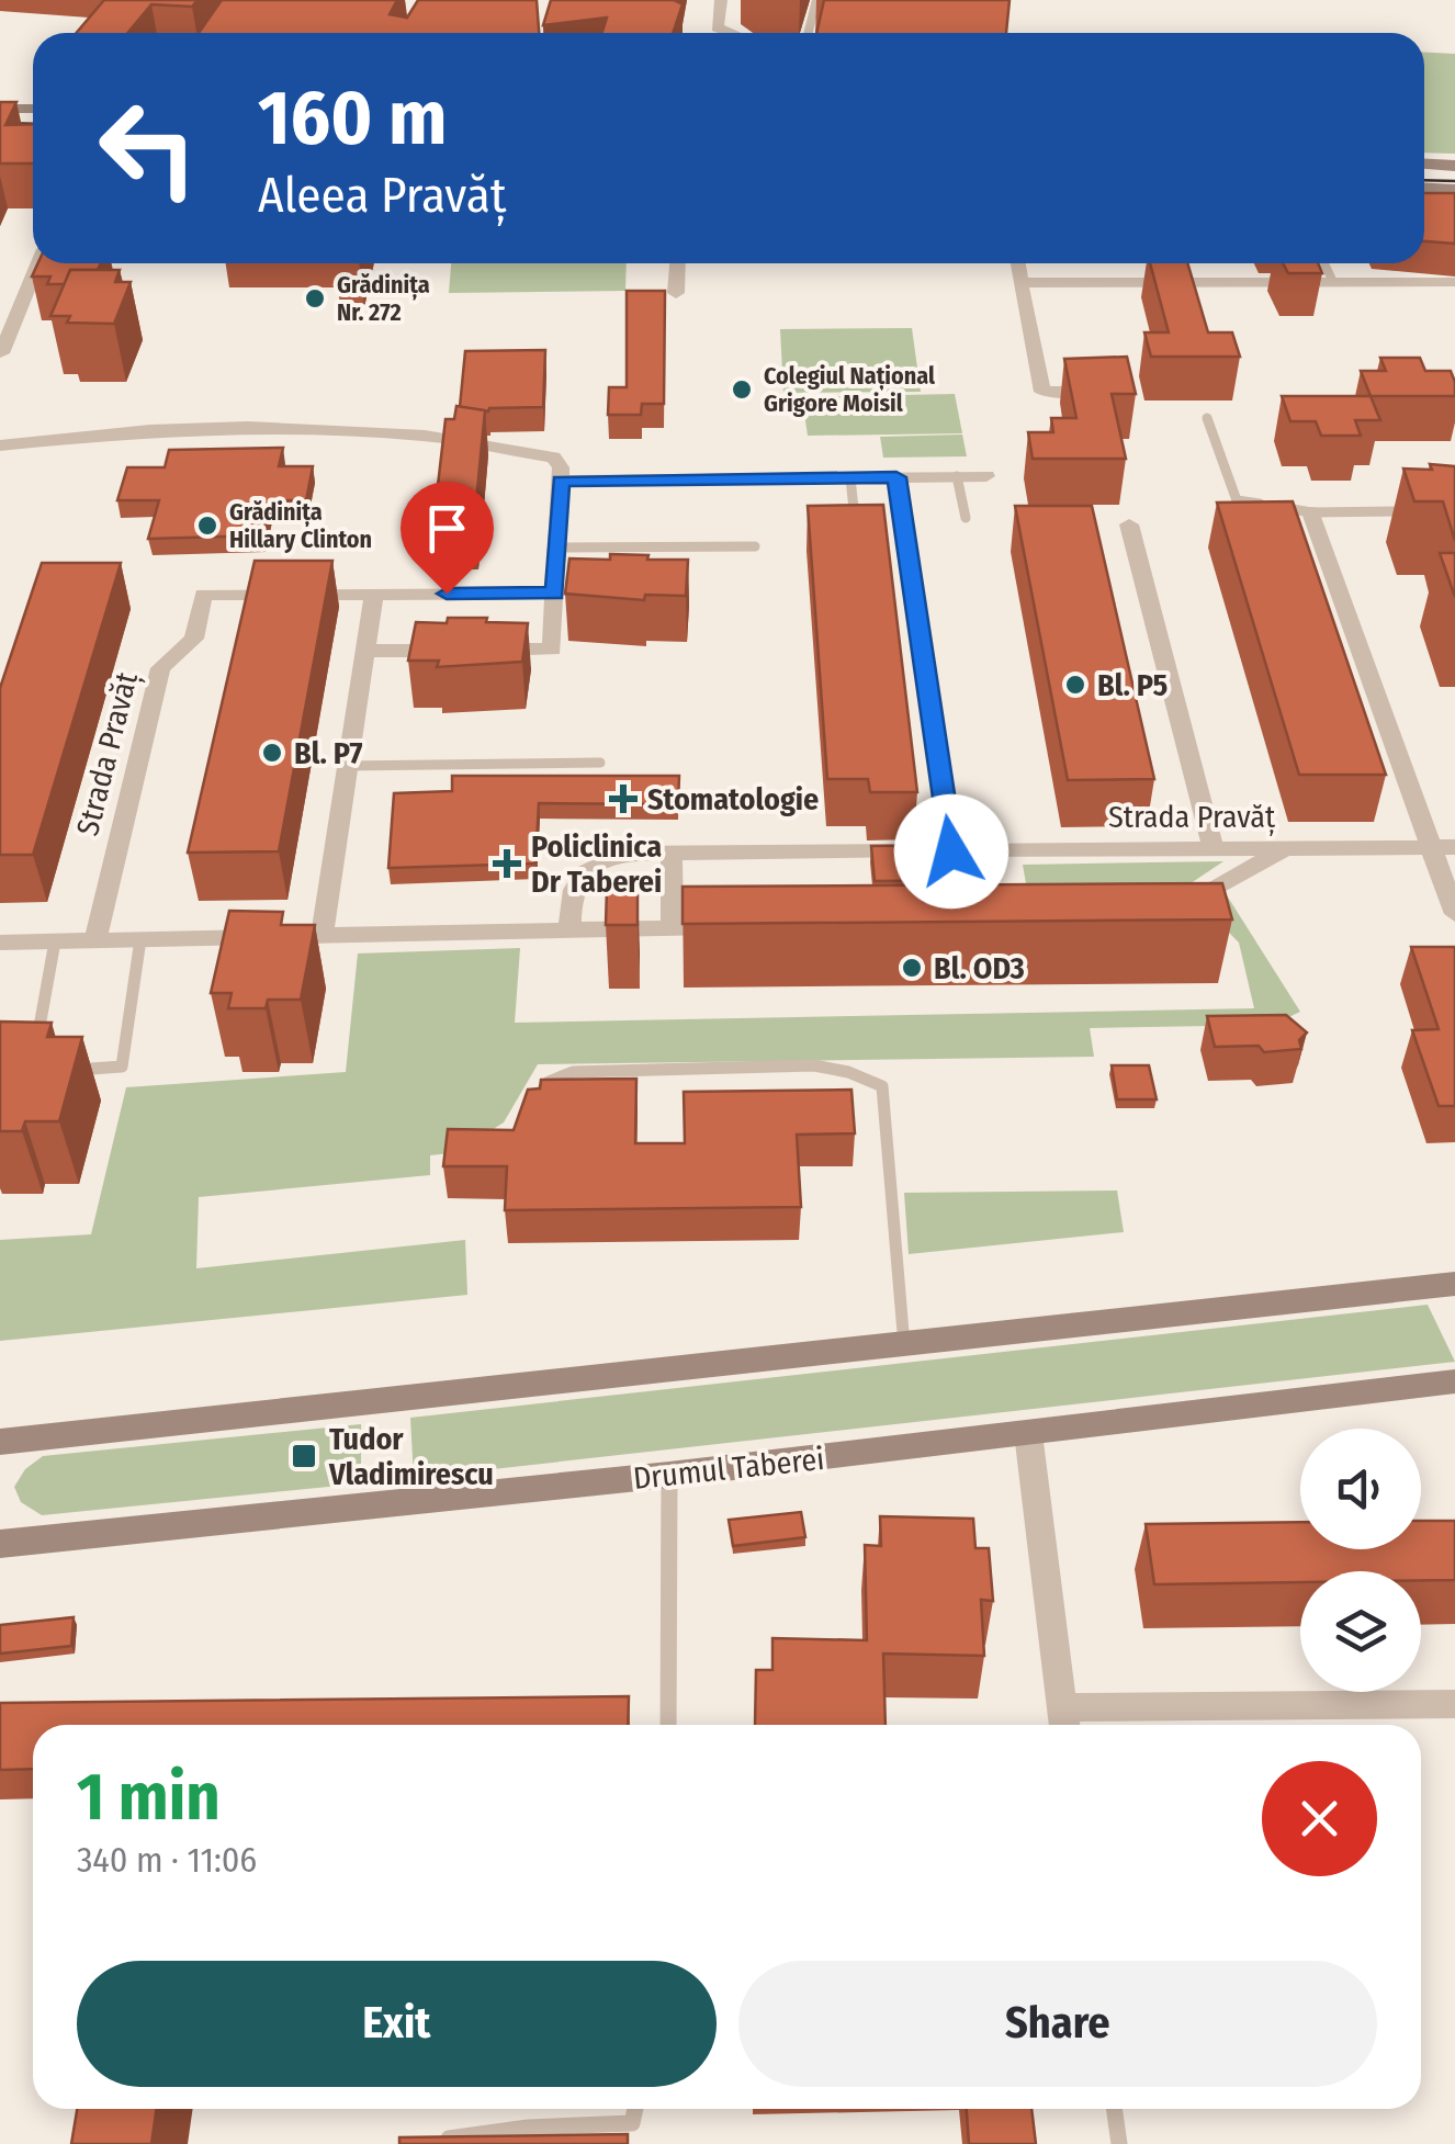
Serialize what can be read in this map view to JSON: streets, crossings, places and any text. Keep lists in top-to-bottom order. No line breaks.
{"streets":{"main road":["Drumul Taberei"],"street":["Strada Pravăț"]},"places":{"other":["Grădinița Nr. 272","Colegiul Național Grigore Moisil","Grădinița Hillary Clinton","Bl. P5","Bl. P7","Bl. OD3"],"health":["Stomatologie","Policlinica Dr Taberei"],"transit":["Tudor Vladimirescu"]},"page":{"turn":["160 m","Aleea Pravăț"],"heading":["1 min","340 m · 11:06"],"buttons":["Exit","Share"]}}
